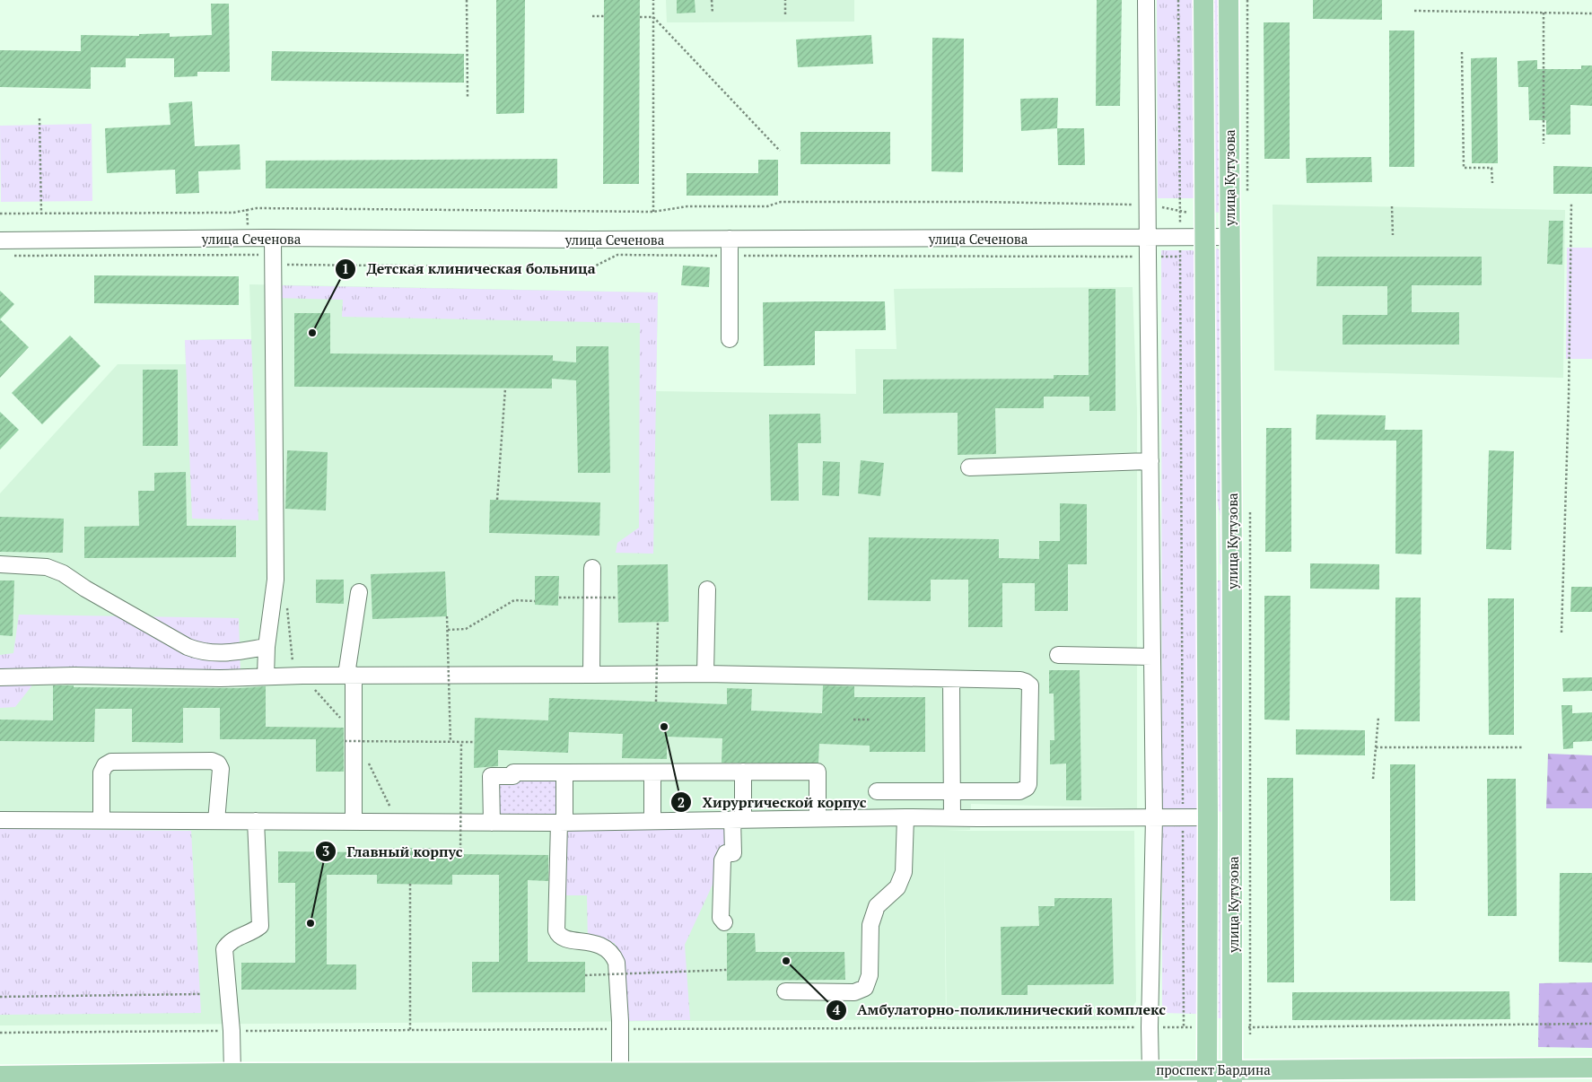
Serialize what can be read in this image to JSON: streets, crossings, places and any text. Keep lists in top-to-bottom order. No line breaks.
{"streets":{"main road":["улица Кутузова","проспект Бардина"],"street":["улица Сеченова"]},"crossings":[["улица Кутузова","улица Сеченова"],["улица Кутузова","проспект Бардина"]],"places":["Детская клиническая больница","Хирургической корпус","Главный корпус","Амбулаторно-поликлинический комплекс"]}
